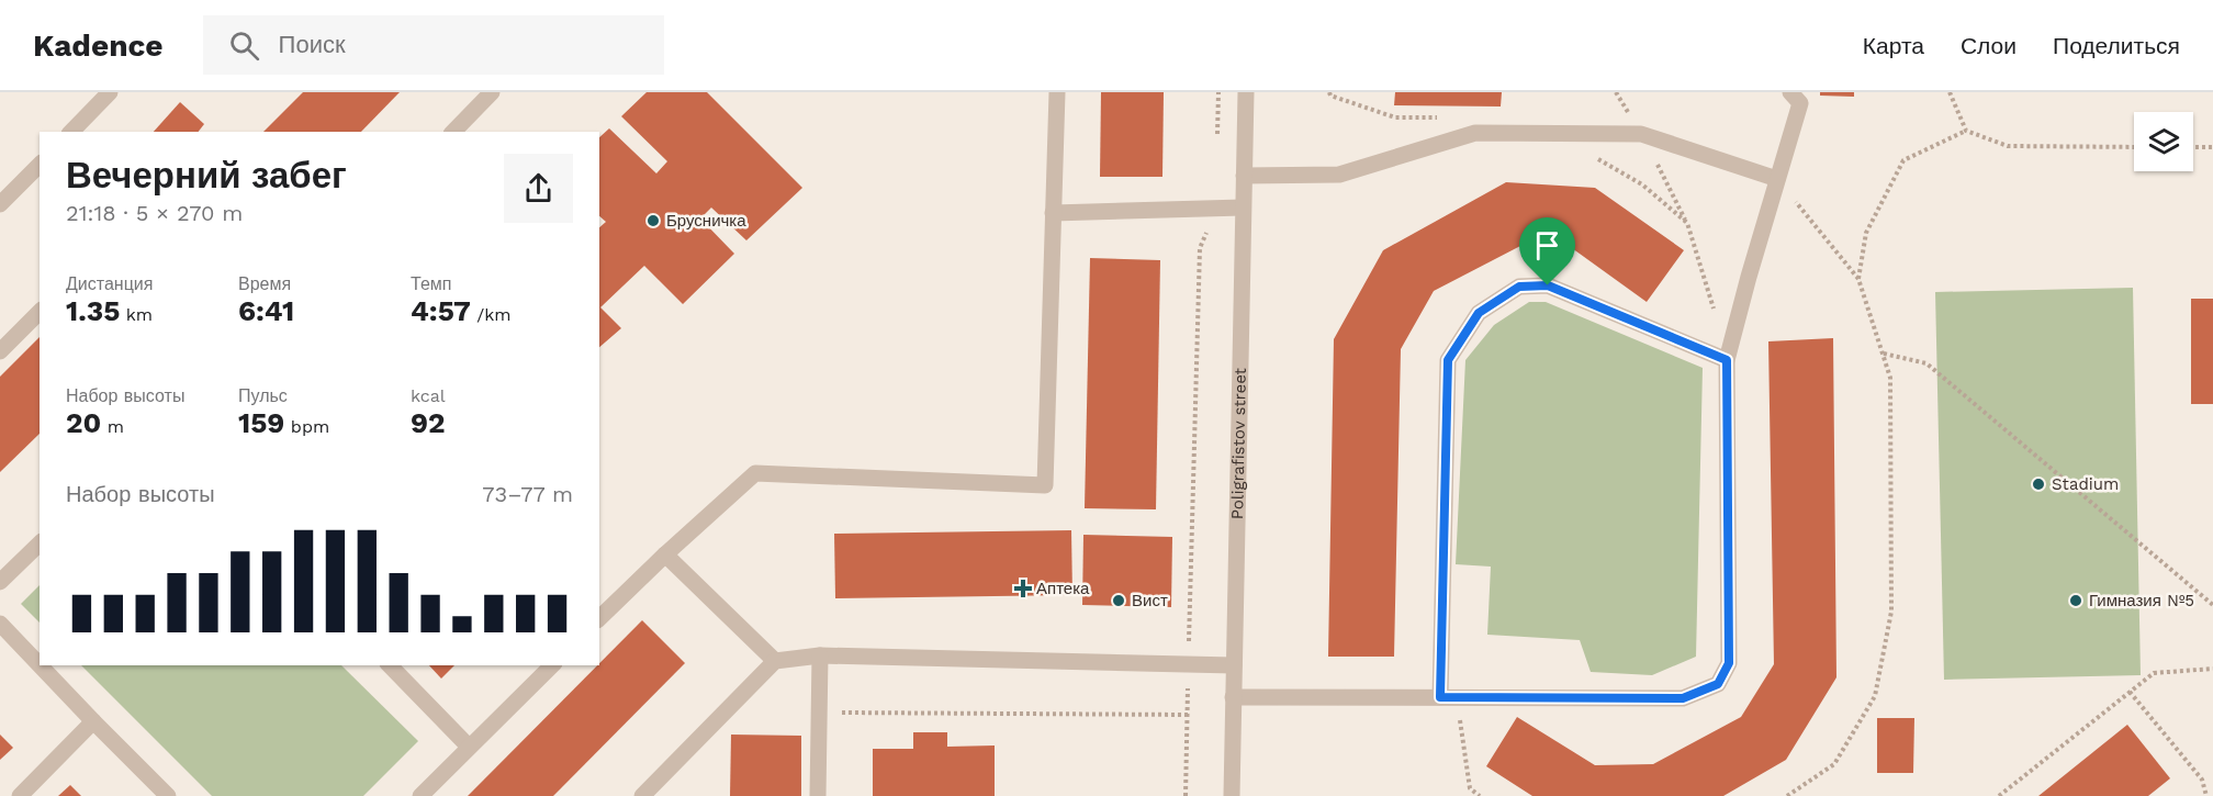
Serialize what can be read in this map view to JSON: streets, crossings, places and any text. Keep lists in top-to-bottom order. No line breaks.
{"streets":{"street":["Poligrafistov street"]},"places":{"other":["Брусничка","Stadium","Вист","Гимназия №5"],"health":["Аптека"]},"page":{"header":"Kadence","search":"Поиск","nav":["Карта","Слои","Поделиться"],"heading":["Вечерний забег","21:18 · 5 × 270 m"],"stats":[["Дистанция","1.35 km"],["Время","6:41"],["Темп","4:57 /km"],["Набор высоты","20 m"],["Пульс","159 bpm"],["kcal","92"]],"chart":["Набор высоты","73–77 m"]}}
